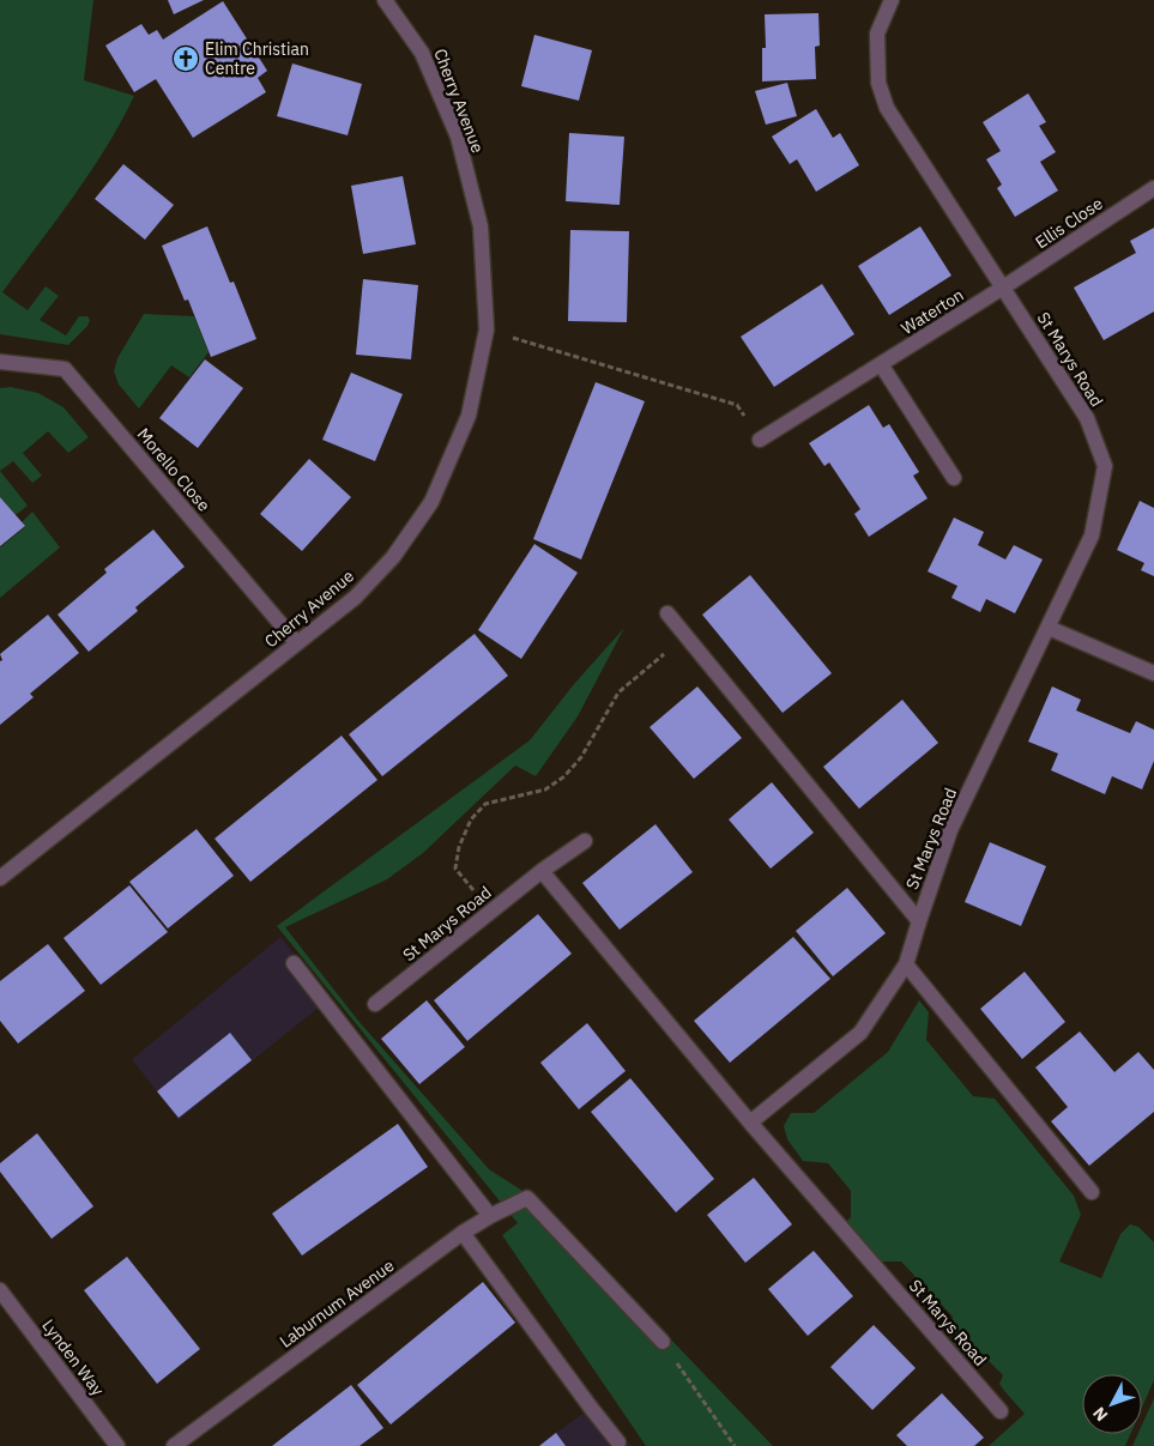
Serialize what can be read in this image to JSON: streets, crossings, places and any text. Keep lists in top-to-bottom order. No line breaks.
{"streets":{"street":["Cherry Avenue","Ellis Close","Waterton","St Marys Road","Morello Close","Laburnum Avenue","Lynden Way"]},"crossings":[["Cherry Avenue","Morello Close"],["Ellis Close","Waterton"],["Ellis Close","St Marys Road"],["Waterton","St Marys Road"]],"places":{"church":["Elim Christian Centre"]},"north":"bottom left"}
